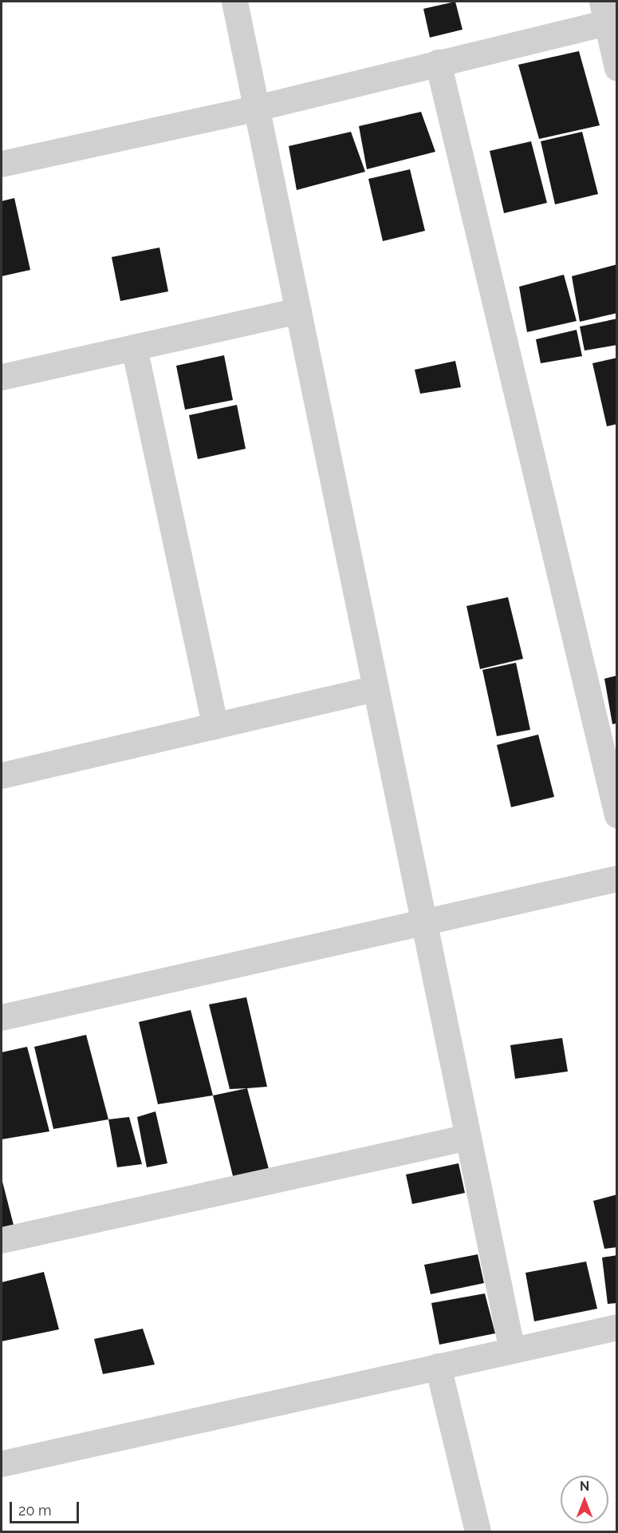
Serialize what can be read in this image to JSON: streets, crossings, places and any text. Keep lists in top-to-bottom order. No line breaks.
{"scale_bar":"20 m","north":"top"}
